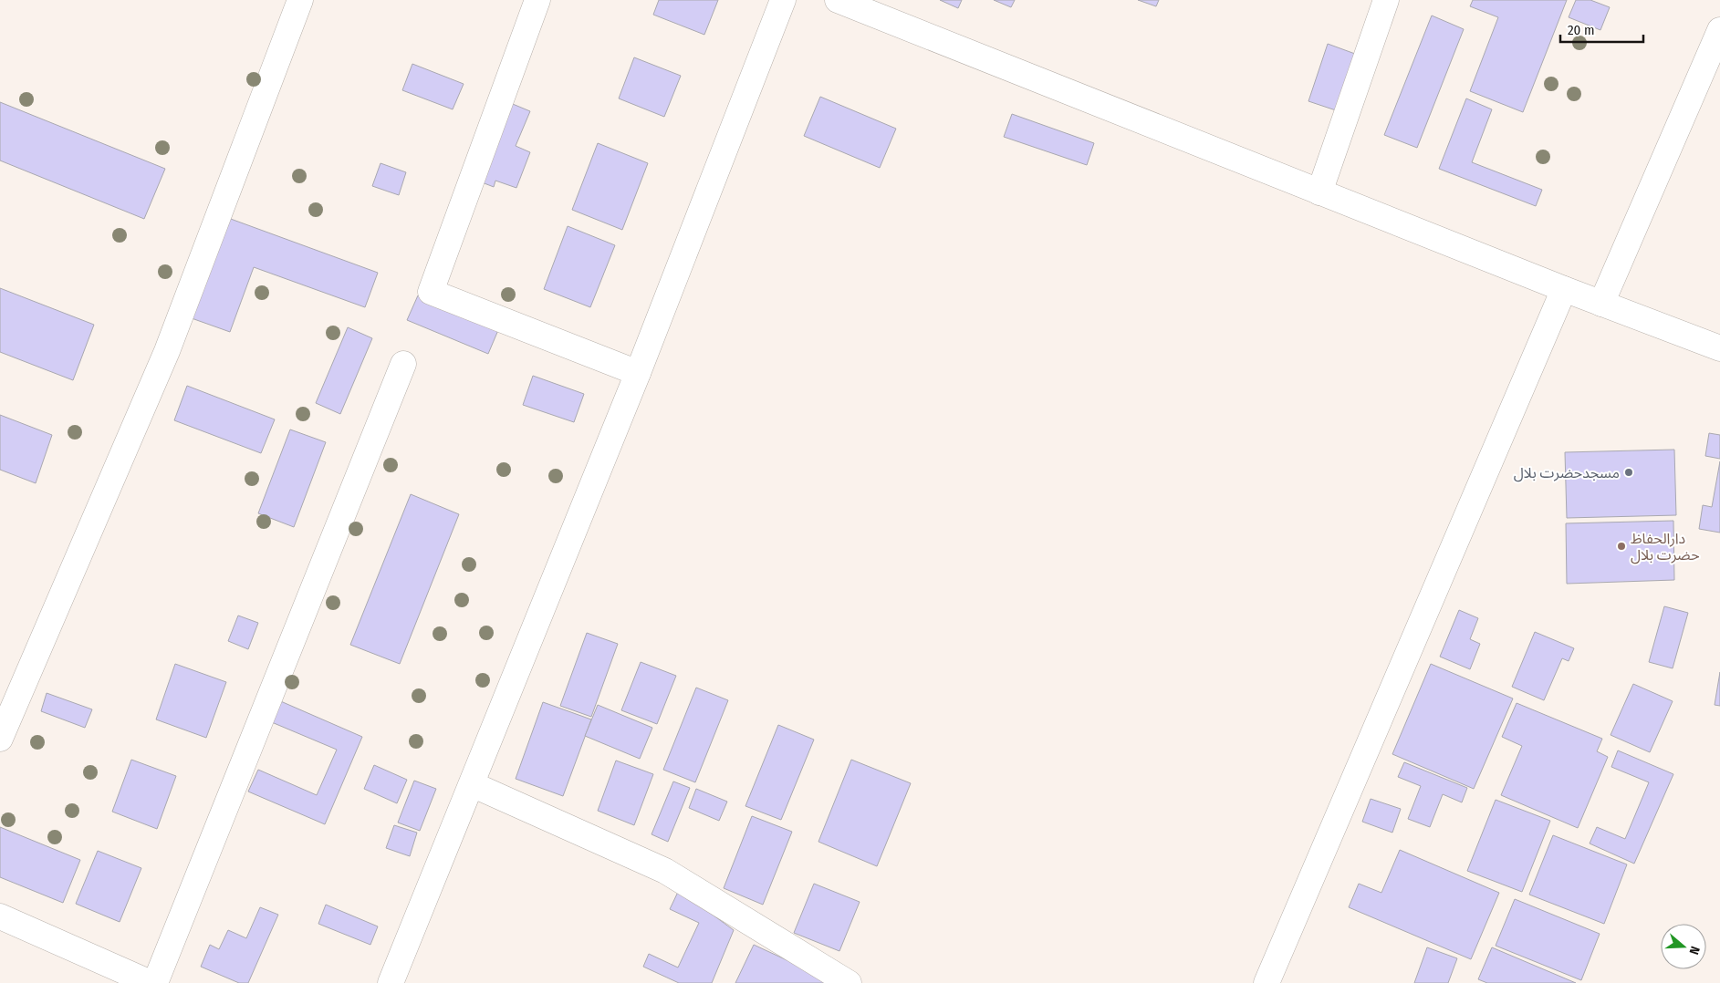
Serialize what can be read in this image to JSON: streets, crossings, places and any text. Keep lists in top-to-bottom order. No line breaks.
{"places":["مسجدحضرت بلال","دارالحفاظ حضرت بلال"],"scale_bar":"20 m","north":"right"}
